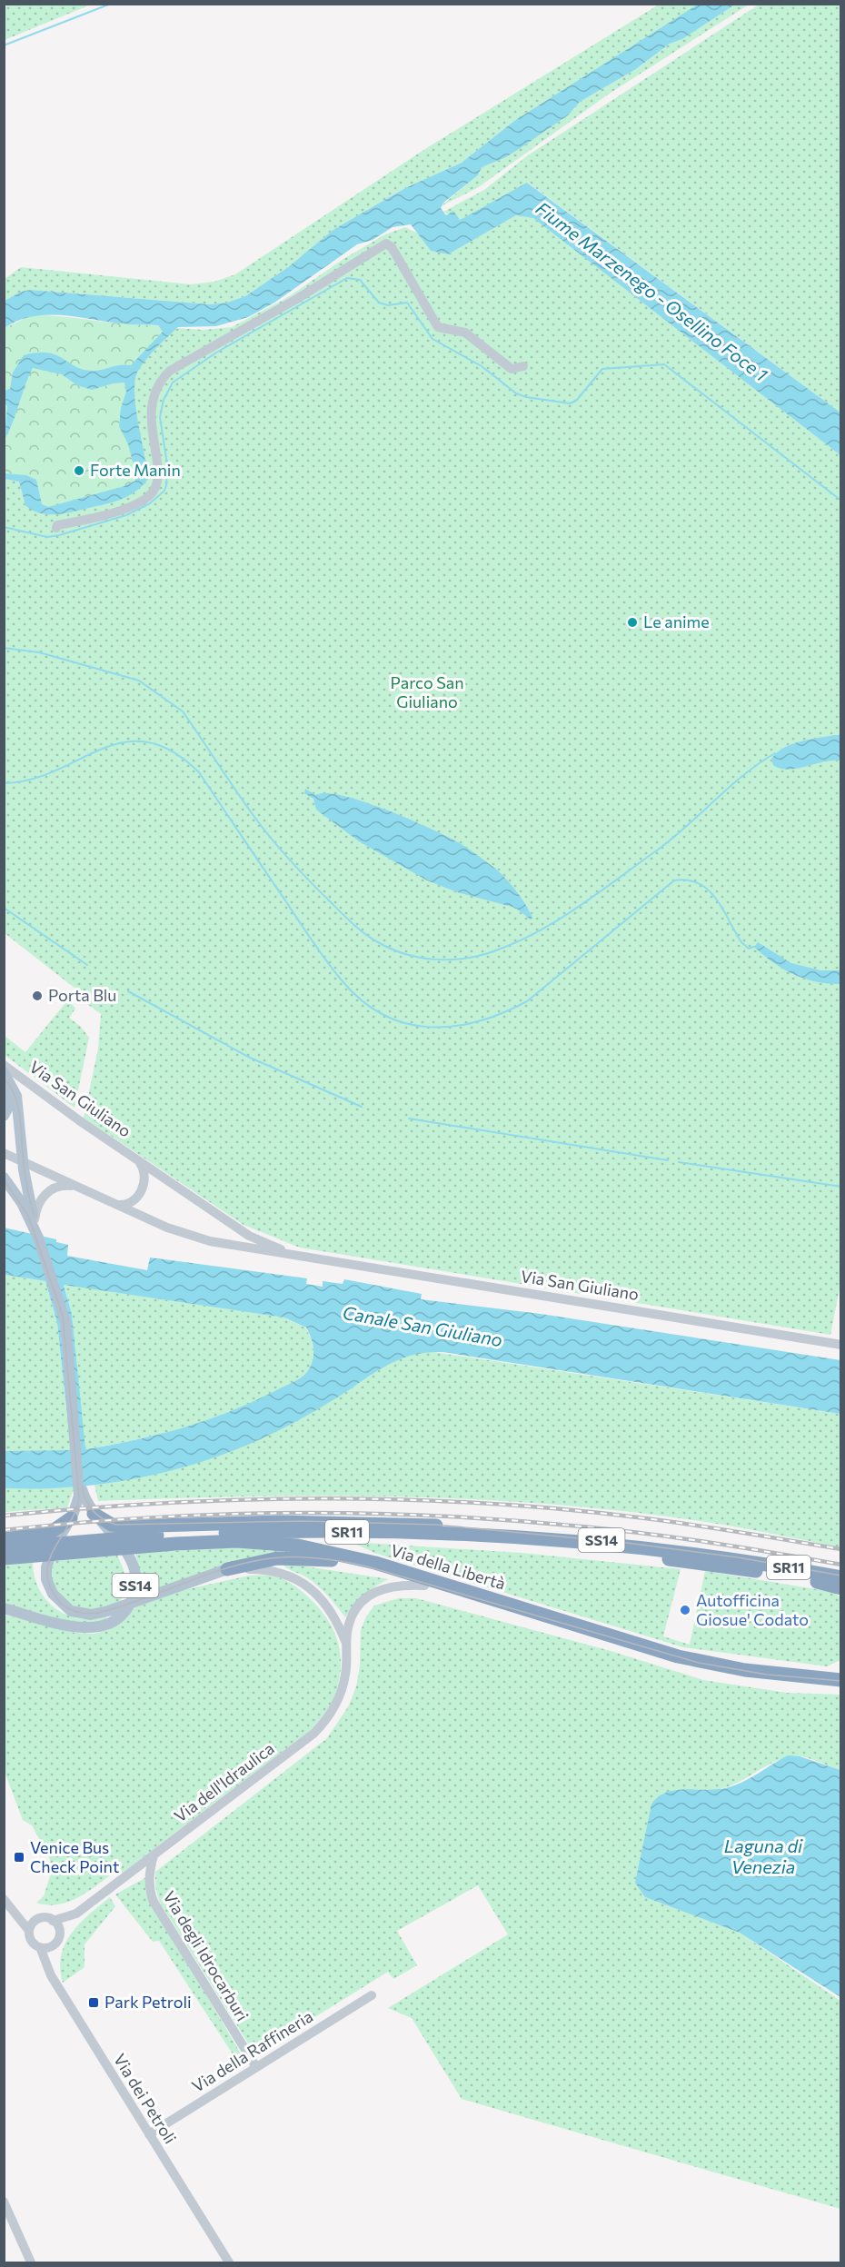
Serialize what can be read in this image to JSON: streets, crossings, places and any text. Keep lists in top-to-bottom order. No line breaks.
{"streets":{"highway":["SR11","SS14","Via della Libertà"],"main road":["Via San Giuliano"],"street":["Via dell'Idraulica","Via degli Idrocarburi","Via della Raffineria","Via dei Petroli"]},"crossings":[["Via San Giuliano","SS14"],["SR11","Via della Libertà"],["SS14","Via della Libertà"],["SS14","Via dell'Idraulica"],["Via dell'Idraulica","Via degli Idrocarburi"],["Via dell'Idraulica","Via dei Petroli"],["Via degli Idrocarburi","Via della Raffineria"],["Via della Raffineria","Via dei Petroli"]],"water":["Fiume Marzenego - Osellino Foce 1","Canale San Giuliano","Laguna di Venezia"],"parks":["Parco San Giuliano"],"places":{"other":["Forte Manin","Le anime","Porta Blu","Autofficina Giosue' Codato"],"transit":["Venice Bus Check Point","Park Petroli"]}}
